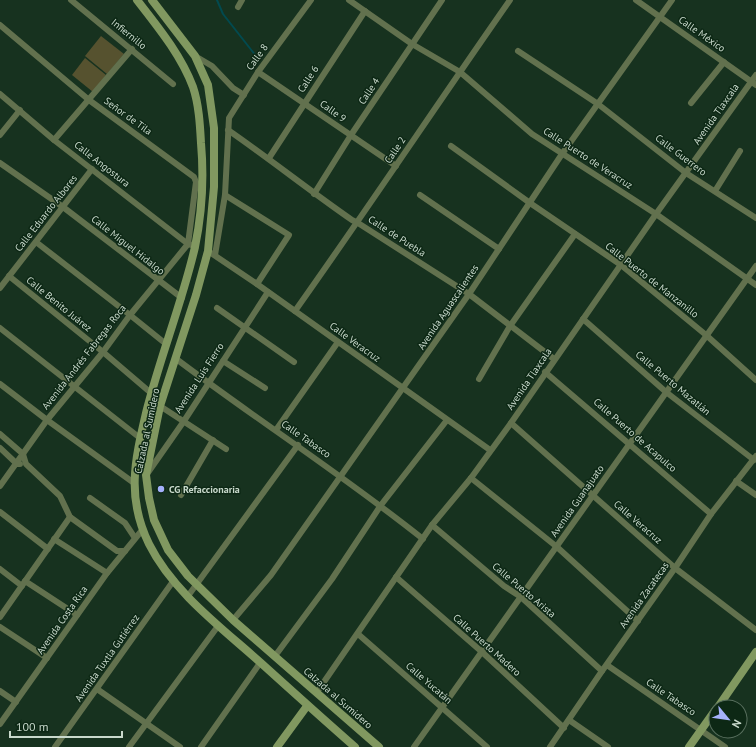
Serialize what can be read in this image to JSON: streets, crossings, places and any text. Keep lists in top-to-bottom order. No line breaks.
{"streets":{"main road":["Calzada al Sumidero"],"street":["Infiernillo","Calle México","Calle 8","Calle 6","Calle 4","Calle 9","Avenida Tlaxcala","Señor de Tila","Calle 2","Calle Guerrero","Calle Puerto de Veracruz","Calle Angostura","Calle Eduardo Albores","Calle de Puebla","Calle Miguel Hidalgo","Calle Puerto de Manzanillo","Calle Benito Juárez","Avenida Aguascalientes","Calle Veracruz","Avenida Andrés Fabregas Roca","Avenida Luis Fierro","Calle Puerto Mazatlán","Calle Puerto de Acapulco","Calle Tabasco","Avenida Guanajuato","Calle Puerto Arista","Avenida Zacatecas","Avenida Costa Rica","Calle Puerto Madero","Avenida Tuxtla Gutiérrez","Calle Yucatán"]},"crossings":[["Calle México","Avenida Tlaxcala"],["Calle México","Avenida Aguascalientes"],["Calle 8","Calle 9"],["Calle 8","Calle de Puebla"],["Calle 8","Calle Veracruz"],["Calle 8","Calzada al Sumidero"],["Calle 6","Calle 9"],["Calle 6","Calle Puerto de Veracruz"],["Calle 6","Calle de Puebla"],["Calle 4","Calle 9"],["Calle 4","Calle Puerto de Veracruz"],["Calle 4","Calle de Puebla"],["Calle 9","Calle 2"],["Avenida Tlaxcala","Calle Guerrero"],["Avenida Tlaxcala","Calle Puerto de Veracruz"],["Avenida Tlaxcala","Calle de Puebla"],["Avenida Tlaxcala","Calle Puerto de Manzanillo"],["Avenida Tlaxcala","Calle Veracruz"],["Avenida Tlaxcala","Calle Puerto Mazatlán"],["Avenida Tlaxcala","Calzada al Sumidero"],["Avenida Tlaxcala","Calle Puerto de Acapulco"],["Avenida Tlaxcala","Calle Tabasco"],["Avenida Tlaxcala","Calle Puerto Arista"],["Avenida Tlaxcala","Calle Puerto Madero"],["Avenida Tlaxcala","Calle Yucatán"],["Señor de Tila","Calle Angostura"],["Señor de Tila","Avenida Andrés Fabregas Roca"],["Señor de Tila","Calzada al Sumidero"],["Calle 2","Calle Puerto de Veracruz"],["Calle 2","Calle de Puebla"],["Calle 2","Calle Veracruz"],["Calle Guerrero","Avenida Aguascalientes"],["Calle Puerto de Veracruz","Avenida Aguascalientes"],["Calle Puerto de Veracruz","Avenida Guanajuato"],["Calle Angostura","Calle Eduardo Albores"],["Calle Angostura","Avenida Andrés Fabregas Roca"],["Calle Angostura","Calzada al Sumidero"],["Calle Eduardo Albores","Calle Miguel Hidalgo"],["Calle Eduardo Albores","Calle Benito Juárez"],["Calle de Puebla","Avenida Aguascalientes"],["Calle Miguel Hidalgo","Avenida Andrés Fabregas Roca"],["Calle Miguel Hidalgo","Calzada al Sumidero"],["Calle Puerto de Manzanillo","Avenida Aguascalientes"],["Calle Puerto de Manzanillo","Avenida Guanajuato"],["Calle Benito Juárez","Avenida Andrés Fabregas Roca"],["Calle Benito Juárez","Calzada al Sumidero"],["Avenida Aguascalientes","Calle Veracruz"],["Avenida Aguascalientes","Calzada al Sumidero"],["Avenida Aguascalientes","Calle Tabasco"],["Calle Veracruz","Avenida Luis Fierro"],["Calle Veracruz","Calzada al Sumidero"],["Calle Veracruz","Avenida Guanajuato"],["Calle Veracruz","Avenida Zacatecas"],["Avenida Andrés Fabregas Roca","Calzada al Sumidero"],["Avenida Luis Fierro","Calzada al Sumidero"],["Avenida Luis Fierro","Calle Tabasco"],["Calle Puerto Mazatlán","Avenida Guanajuato"],["Calle Puerto Mazatlán","Avenida Zacatecas"],["Calzada al Sumidero","Calle Tabasco"],["Calzada al Sumidero","Avenida Costa Rica"],["Calzada al Sumidero","Avenida Tuxtla Gutiérrez"],["Calle Puerto de Acapulco","Avenida Guanajuato"],["Calle Puerto de Acapulco","Avenida Zacatecas"],["Calle Tabasco","Avenida Zacatecas"],["Avenida Guanajuato","Calle Puerto Arista"],["Avenida Guanajuato","Calle Puerto Madero"],["Avenida Guanajuato","Calle Yucatán"],["Calle Puerto Arista","Avenida Zacatecas"],["Avenida Zacatecas","Calle Puerto Madero"]],"places":["CG Refaccionaria"],"scale_bar":"100 m","north":"bottom right"}
